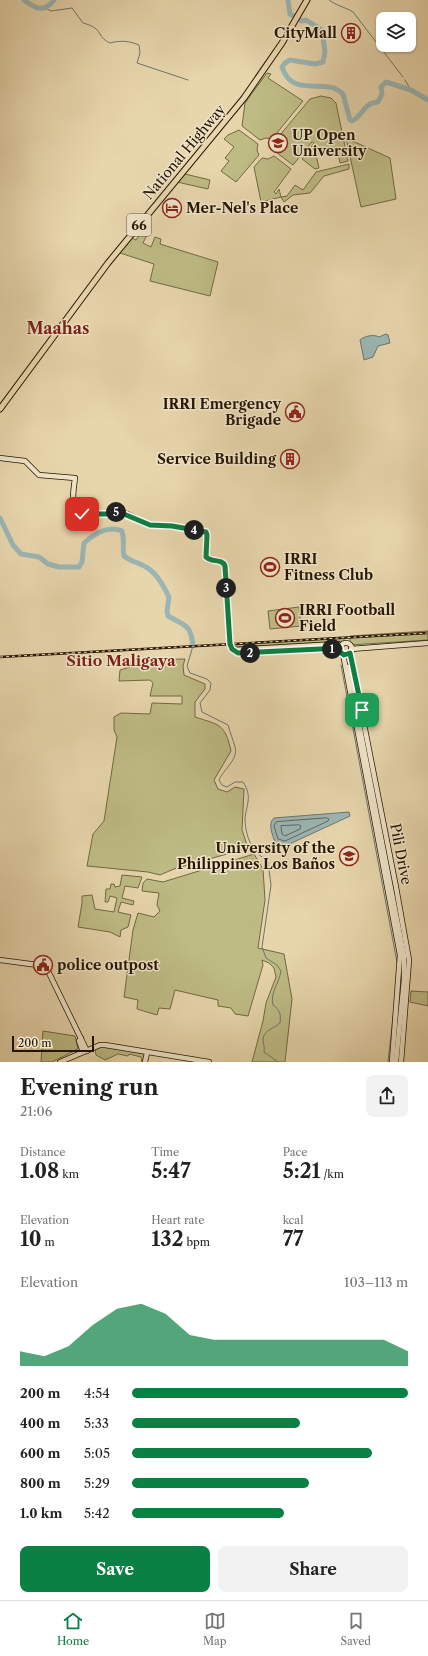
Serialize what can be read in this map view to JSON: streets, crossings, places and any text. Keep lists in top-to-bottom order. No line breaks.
{"streets":{"main road":["National Highway","66"],"street":["Pili Drive"]},"districts":["Maahas","Sitio Maligaya"],"places":{"building":["CityMall","Service Building"],"school or university":["UP Open University","University of the Philippines Los Baños"],"hotel":["Mer-Nel's Place"],"public building":["IRRI Emergency Brigade","police outpost"],"sports":["IRRI Fitness Club","IRRI Football Field"]},"scale_bar":"200 m","page":{"pins":["5","4","3","1","2"],"scale":"200 m","heading":["Evening run","21:06"],"stats":[["Distance","1.08 km"],["Time","5:47"],["Pace","5:21 /km"],["Elevation","10 m"],["Heart rate","132 bpm"],["kcal","77"]],"chart":["Elevation","103–113 m"],"list":[{"name":"200 m","note":"4:54"},{"name":"400 m","note":"5:33"},{"name":"600 m","note":"5:05"},{"name":"800 m","note":"5:29"},{"name":"1.0 km","note":"5:42"}],"buttons":["Save","Share"],"tabs":["Home","Map","Saved"]}}
